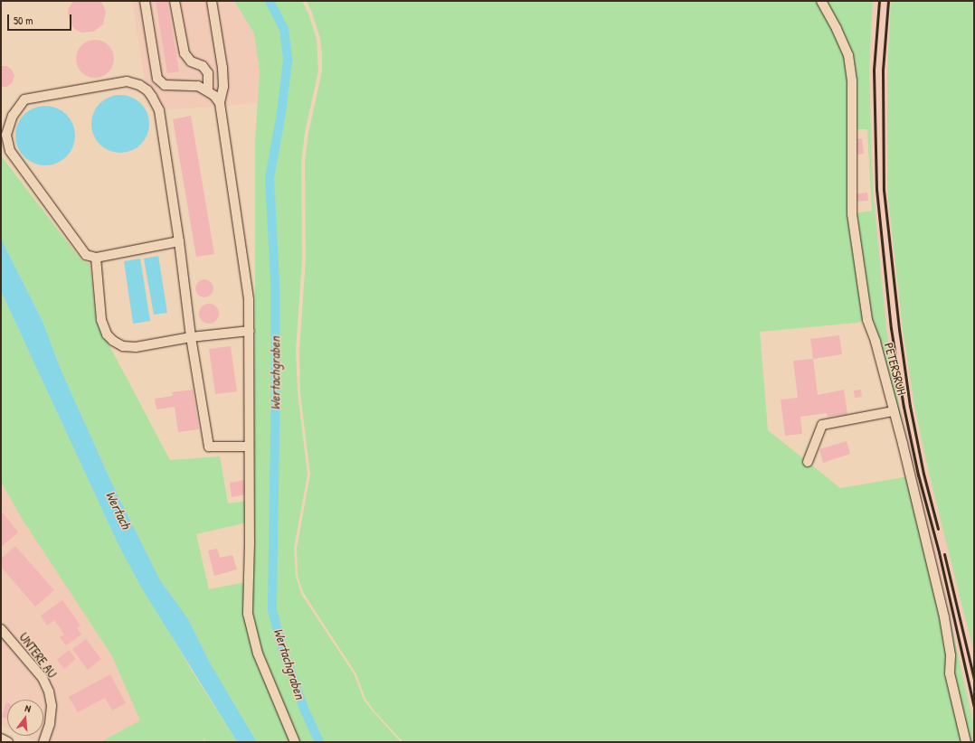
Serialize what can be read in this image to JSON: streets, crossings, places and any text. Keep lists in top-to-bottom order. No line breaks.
{"streets":{"street":["PETERSRUH","UNTERE AU"]},"water":["Wertachgraben","Wertach"],"scale_bar":"50 m","north":"top"}
